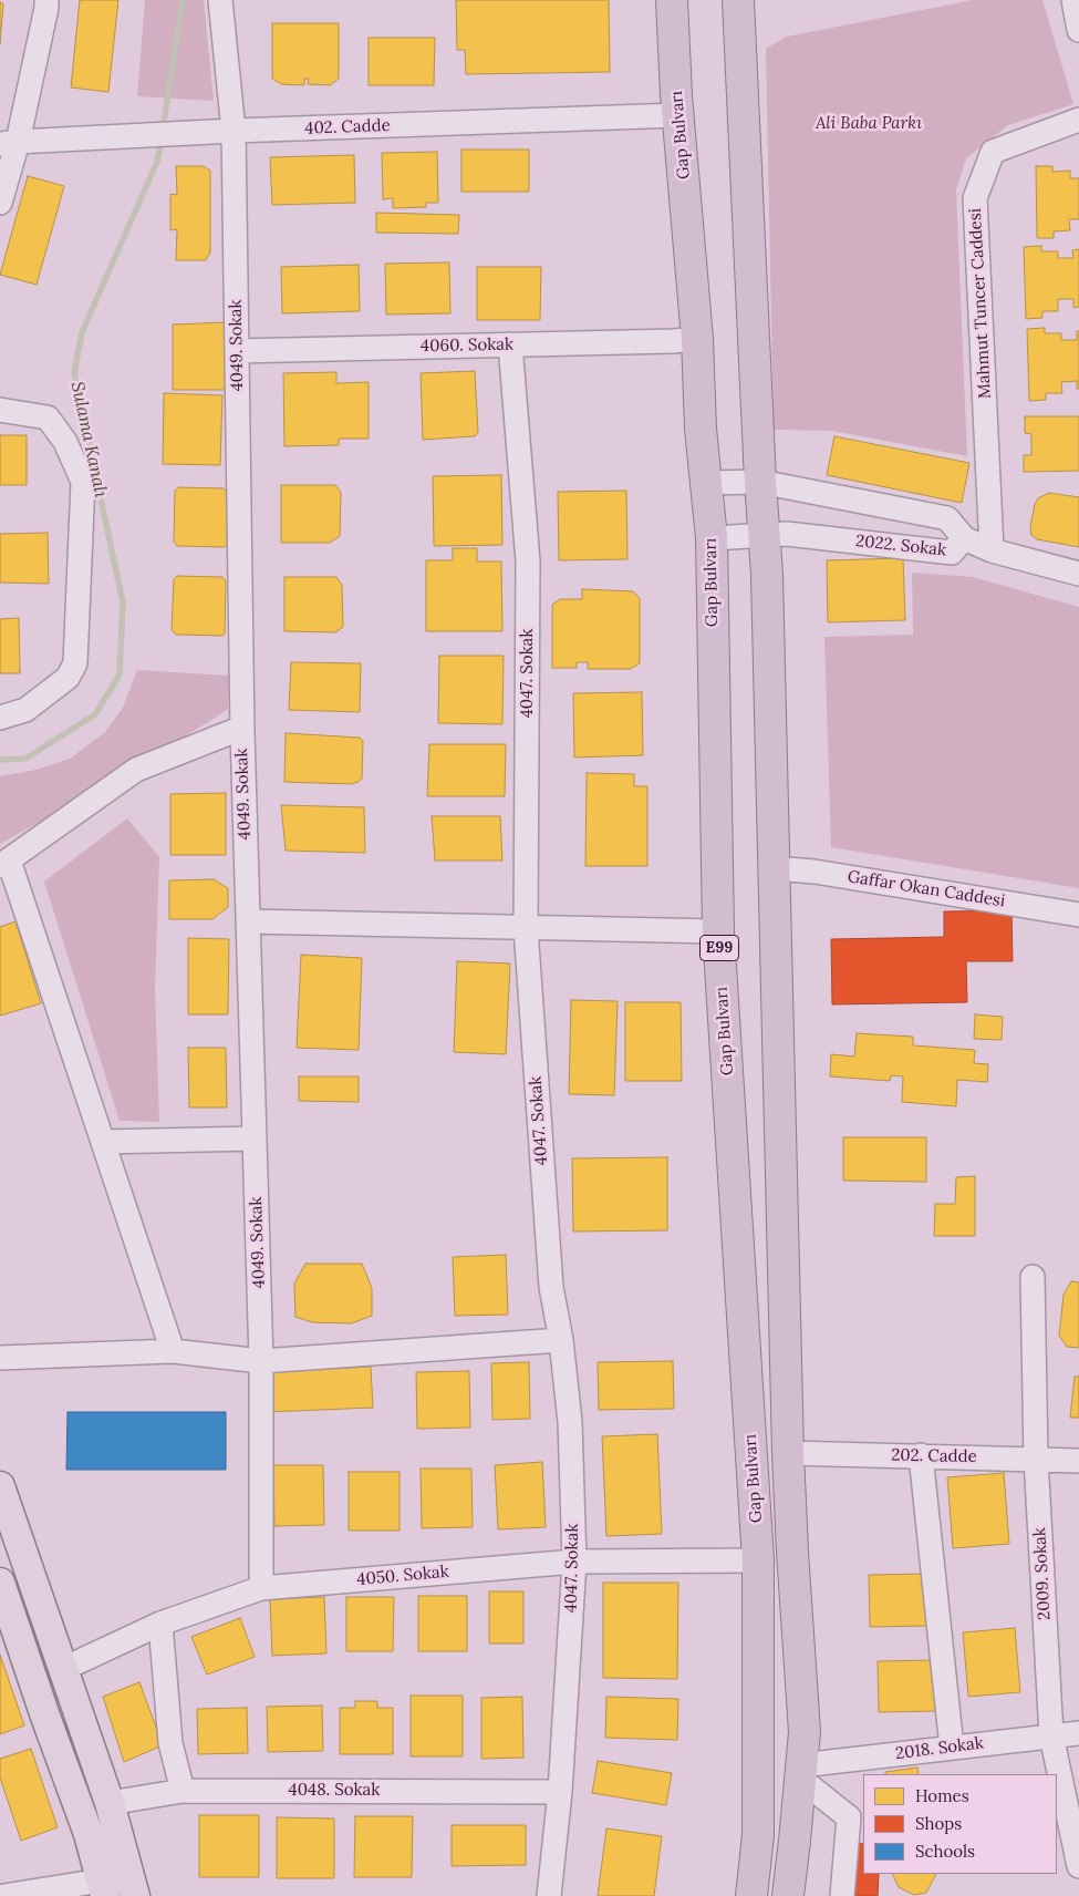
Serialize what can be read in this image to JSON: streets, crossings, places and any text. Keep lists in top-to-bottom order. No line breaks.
{"streets":{"highway":["Gap Bulvarı","E99"],"street":["402. Cadde","Mahmut Tuncer Caddesi","4049. Sokak","4060. Sokak","2022. Sokak","4047. Sokak","Gaffar Okan Caddesi","202. Cadde","2009. Sokak","4050. Sokak","2018. Sokak","4048. Sokak"]},"crossings":[["402. Cadde","Gap Bulvarı"],["402. Cadde","4049. Sokak"],["Gap Bulvarı","4060. Sokak"],["Gap Bulvarı","2022. Sokak"],["Gap Bulvarı","Gaffar Okan Caddesi"],["Gap Bulvarı","202. Cadde"],["Gap Bulvarı","4050. Sokak"],["Gap Bulvarı","2018. Sokak"],["Mahmut Tuncer Caddesi","2022. Sokak"],["4049. Sokak","4060. Sokak"],["4049. Sokak","4050. Sokak"],["4060. Sokak","4047. Sokak"],["4047. Sokak","4050. Sokak"],["4047. Sokak","4048. Sokak"],["202. Cadde","2009. Sokak"],["2009. Sokak","2018. Sokak"]],"water":["Sulama Kanalı"],"parks":["Ali Baba Parkı"],"legend":["Homes","Shops","Schools"]}
